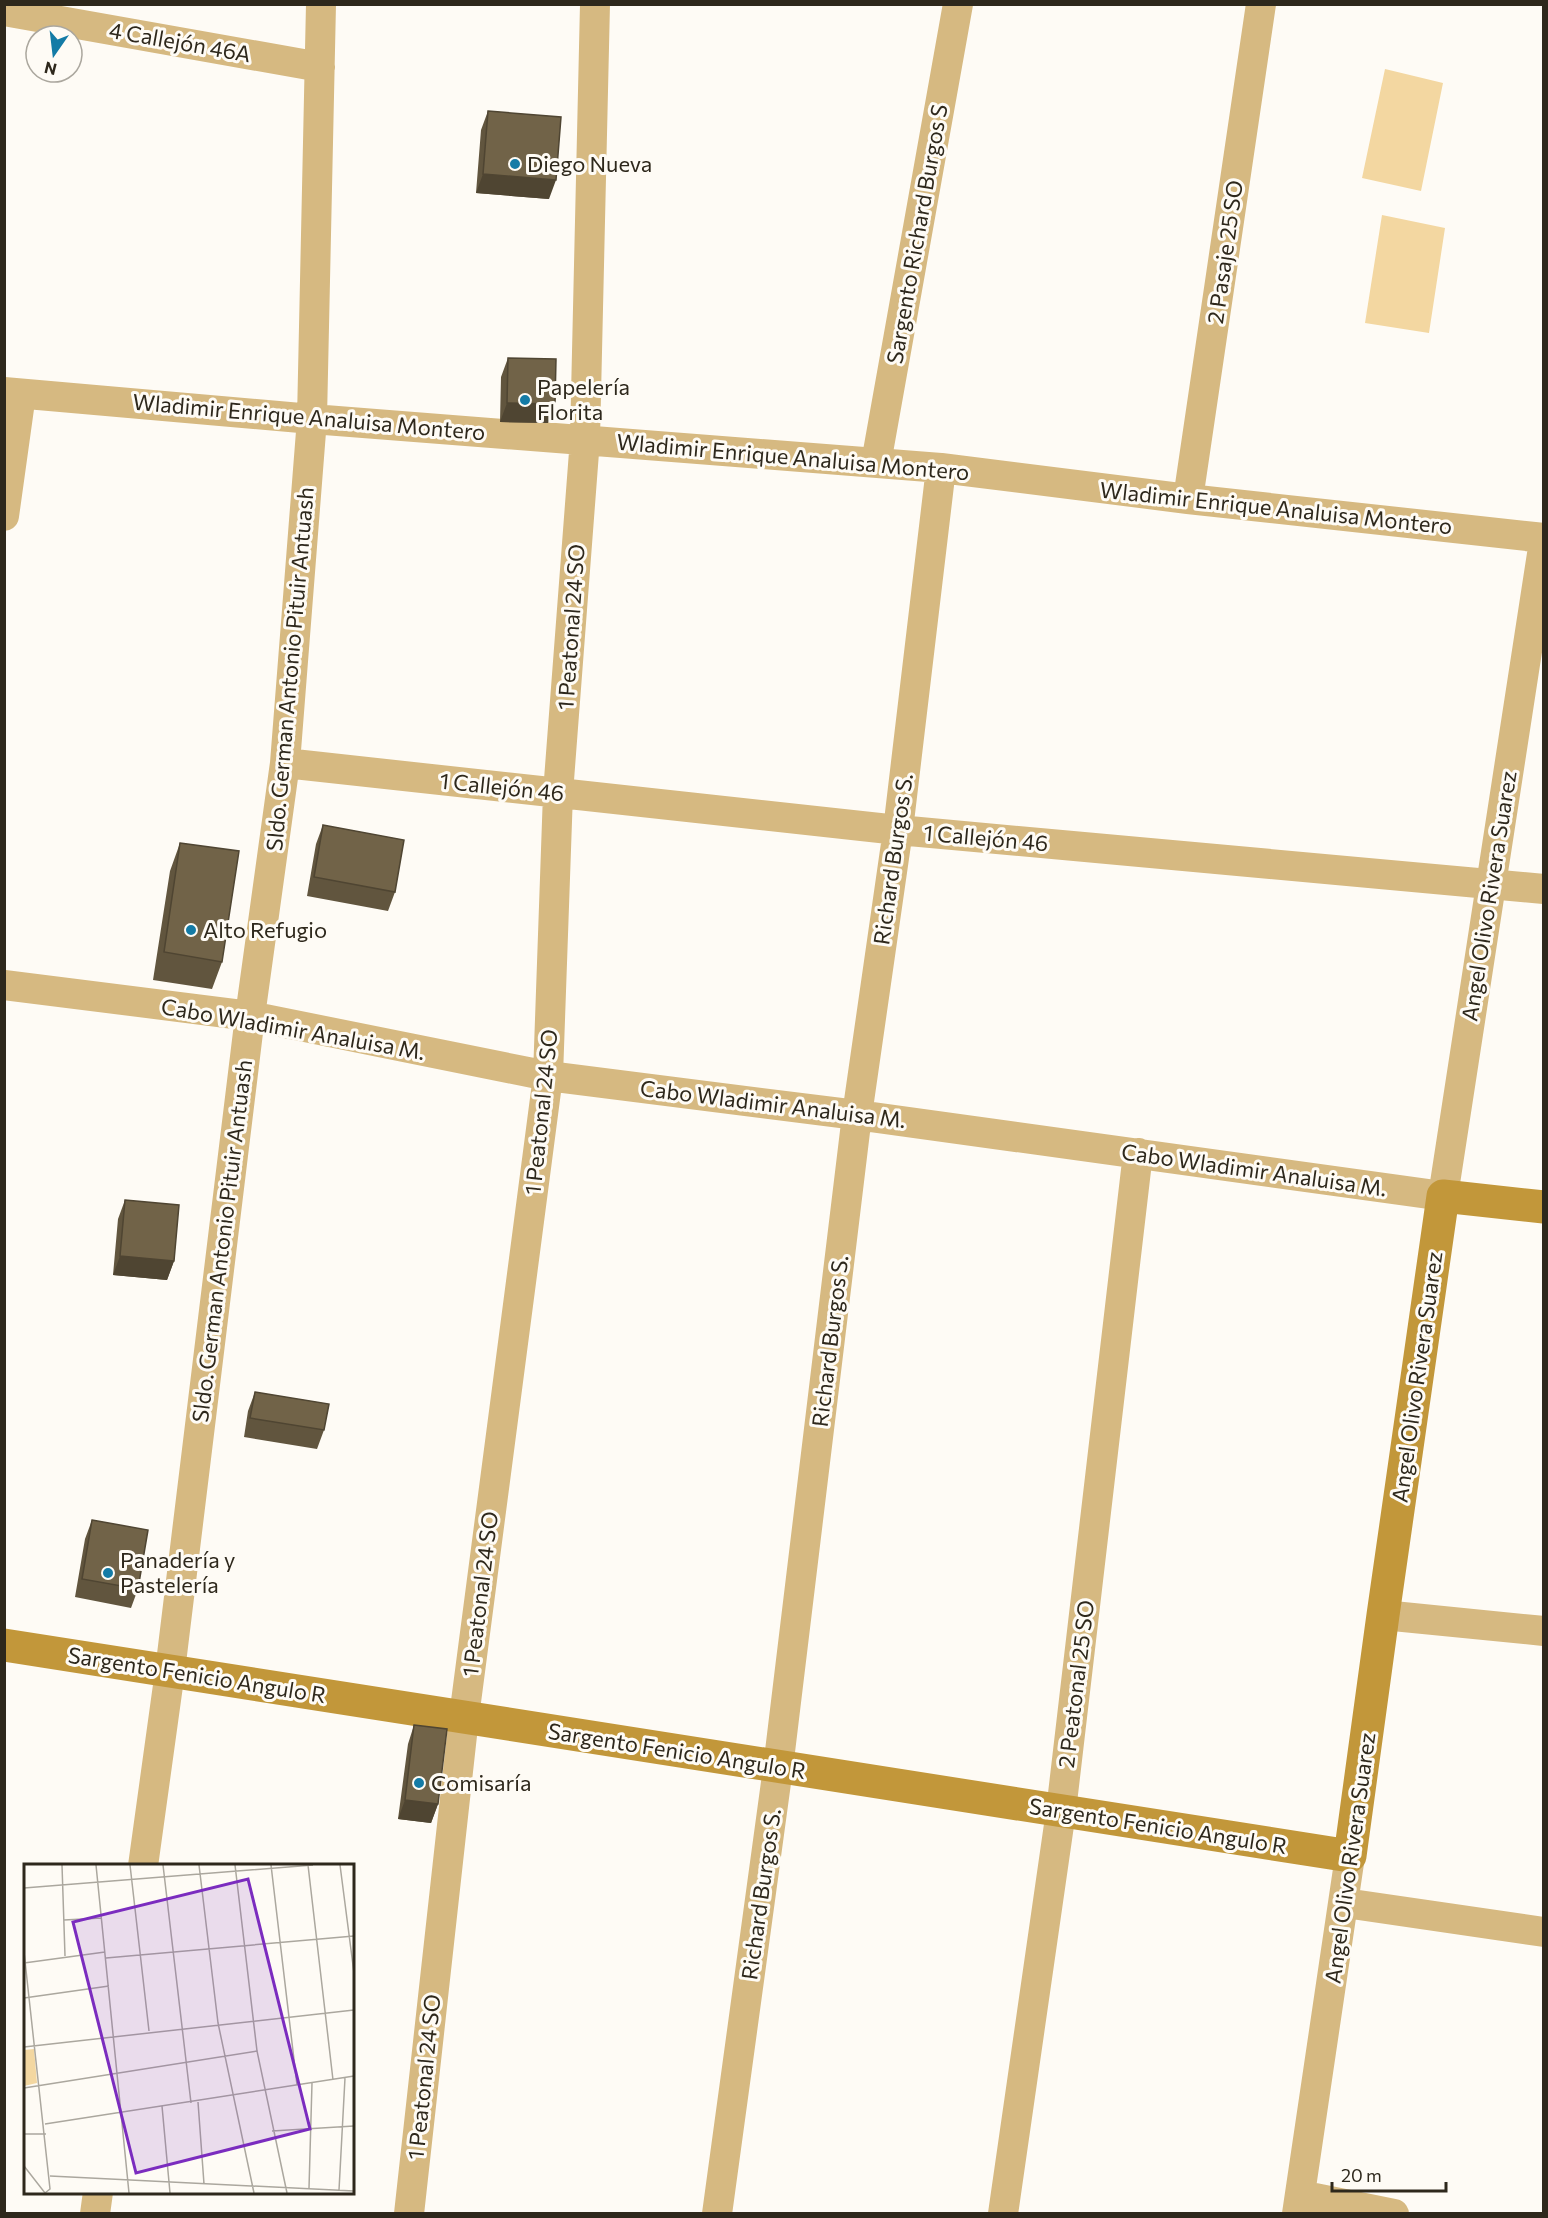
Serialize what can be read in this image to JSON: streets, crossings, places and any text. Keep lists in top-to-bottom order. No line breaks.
{"streets":{"street":["4 Callejón 46A","Sargento Richard Burgos S","2 Pasaje 25 SO","Wladimir Enrique Analuisa Montero","1 Peatonal 24 SO","Sldo. German Antonio Pituir Antuash","1 Callejón 46","Richard Burgos S.","Angel Olivo Rivera Suarez","Cabo Wladimir Analuisa M.","Sargento Fenicio Angulo R","2 Peatonal 25 SO"]},"crossings":[["4 Callejón 46A","Sldo. German Antonio Pituir Antuash"],["Sargento Richard Burgos S","Wladimir Enrique Analuisa Montero"],["2 Pasaje 25 SO","Wladimir Enrique Analuisa Montero"],["Wladimir Enrique Analuisa Montero","1 Peatonal 24 SO"],["Wladimir Enrique Analuisa Montero","Sldo. German Antonio Pituir Antuash"],["Wladimir Enrique Analuisa Montero","Richard Burgos S."],["Wladimir Enrique Analuisa Montero","Angel Olivo Rivera Suarez"],["1 Peatonal 24 SO","1 Callejón 46"],["1 Peatonal 24 SO","Cabo Wladimir Analuisa M."],["1 Peatonal 24 SO","Sargento Fenicio Angulo R"],["Sldo. German Antonio Pituir Antuash","1 Callejón 46"],["Sldo. German Antonio Pituir Antuash","Cabo Wladimir Analuisa M."],["Sldo. German Antonio Pituir Antuash","Sargento Fenicio Angulo R"],["1 Callejón 46","Richard Burgos S."],["1 Callejón 46","Angel Olivo Rivera Suarez"],["Richard Burgos S.","Cabo Wladimir Analuisa M."],["Richard Burgos S.","Sargento Fenicio Angulo R"],["Angel Olivo Rivera Suarez","Cabo Wladimir Analuisa M."],["Angel Olivo Rivera Suarez","Sargento Fenicio Angulo R"],["Cabo Wladimir Analuisa M.","2 Peatonal 25 SO"],["Sargento Fenicio Angulo R","2 Peatonal 25 SO"]],"places":["Diego Nueva","Papelería Florita","Alto Refugio","Panadería y Pastelería","Comisaría"],"scale_bar":"20 m","north":"bottom"}
